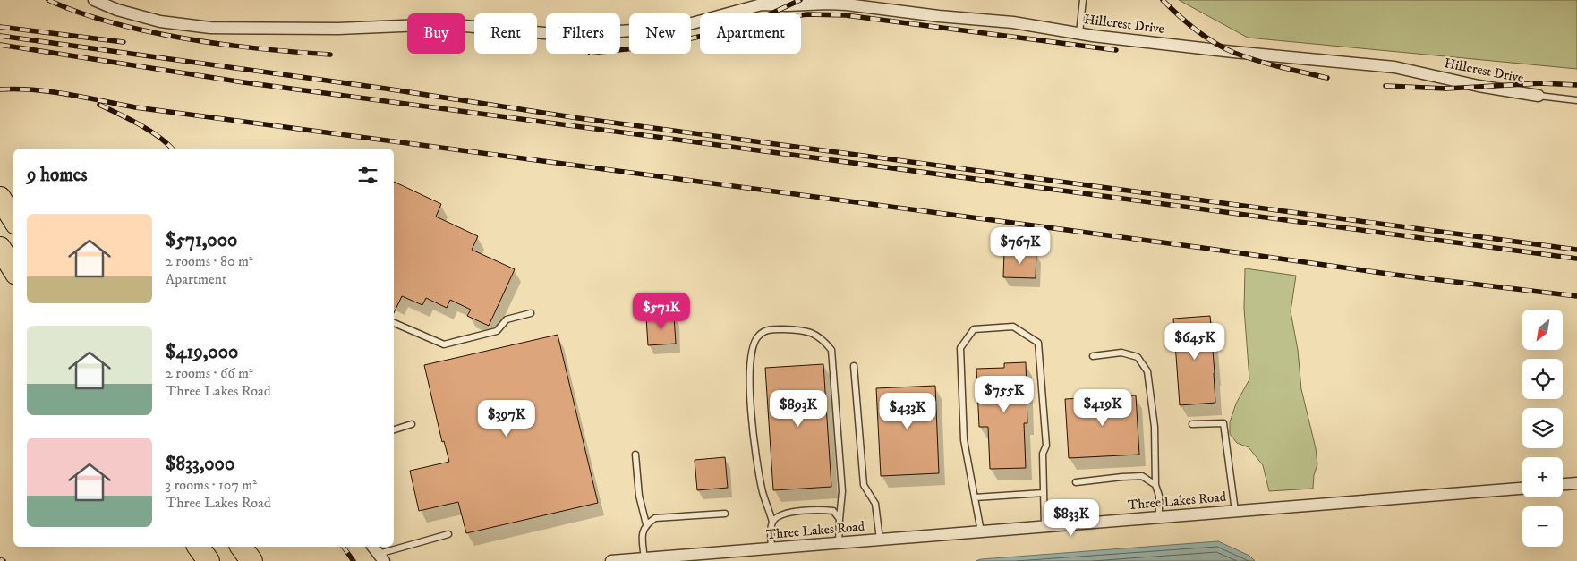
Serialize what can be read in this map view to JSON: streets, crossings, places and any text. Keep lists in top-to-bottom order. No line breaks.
{"streets":{"street":["Hillcrest Drive","Three Lakes Road"]},"north":"bottom left","page":{"chip":["Buy","Rent","Filters","New","Apartment"],"heading":"9 homes","list":[{"name":"$571,000","note":"2 rooms · 80 m² · Apartment"},{"name":"$419,000","note":"2 rooms · 66 m² · Three Lakes Road"},{"name":"$833,000","note":"3 rooms · 107 m² · Three Lakes Road"}],"price":["$767K","$571K","$645K","$755K","$419K","$893K","$433K","$397K","$833K"],"map_buttons":["+","−"]}}
